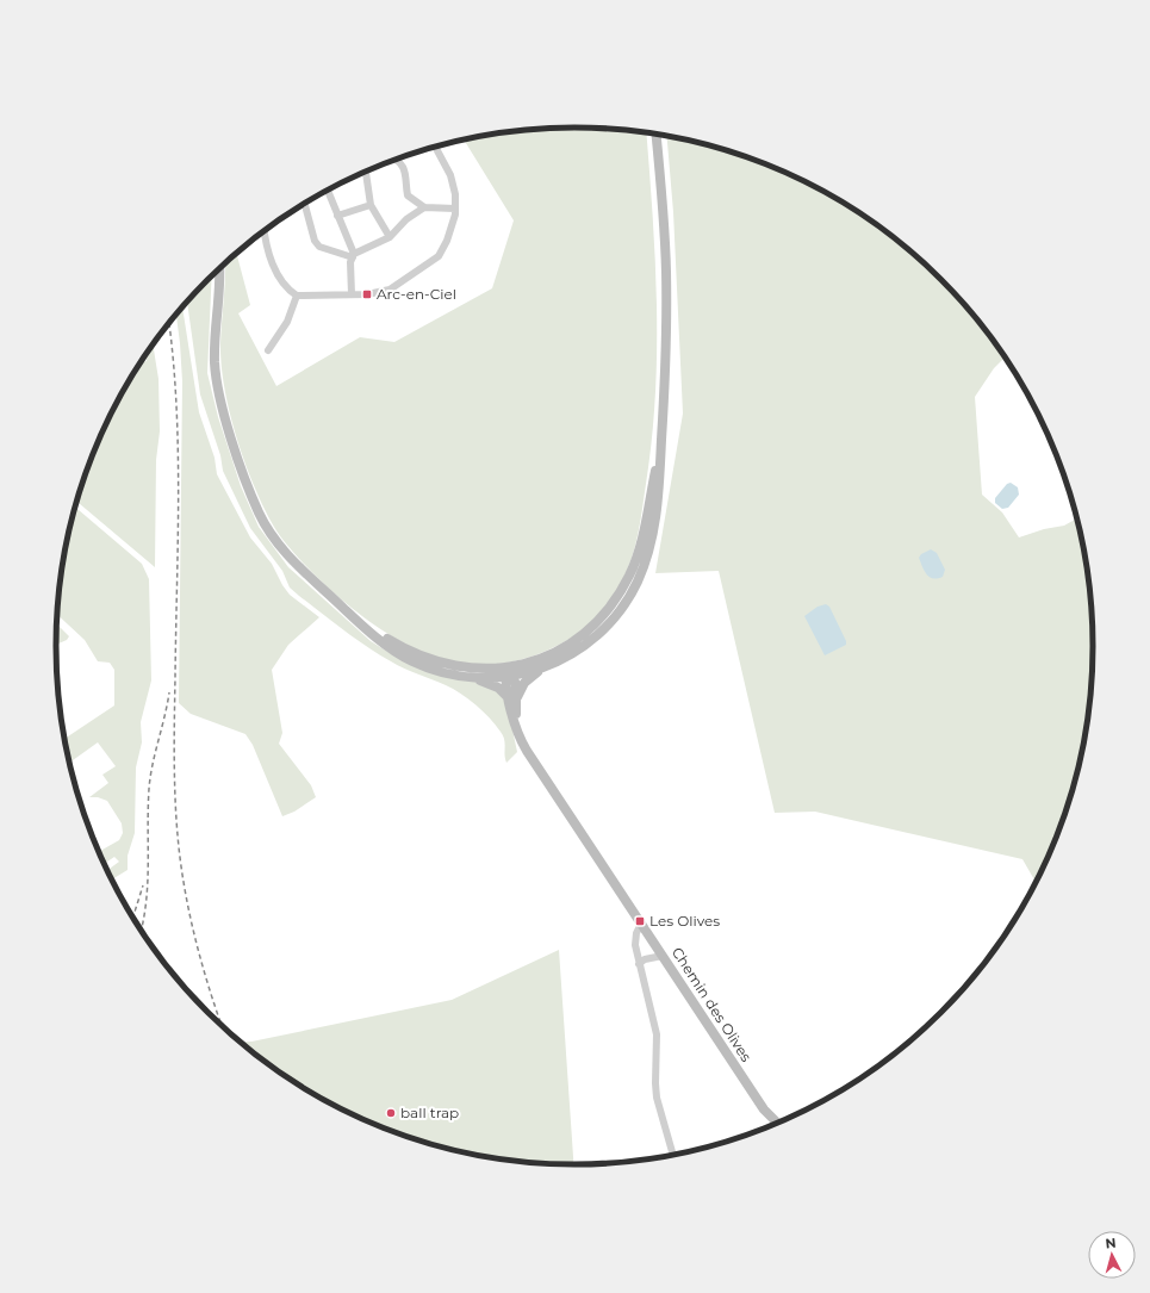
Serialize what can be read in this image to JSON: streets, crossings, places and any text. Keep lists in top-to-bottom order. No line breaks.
{"streets":{"main road":["Chemin des Olives"]},"places":{"transit":["Arc-en-Ciel","Les Olives"],"other":["ball trap"]},"north":"top"}
